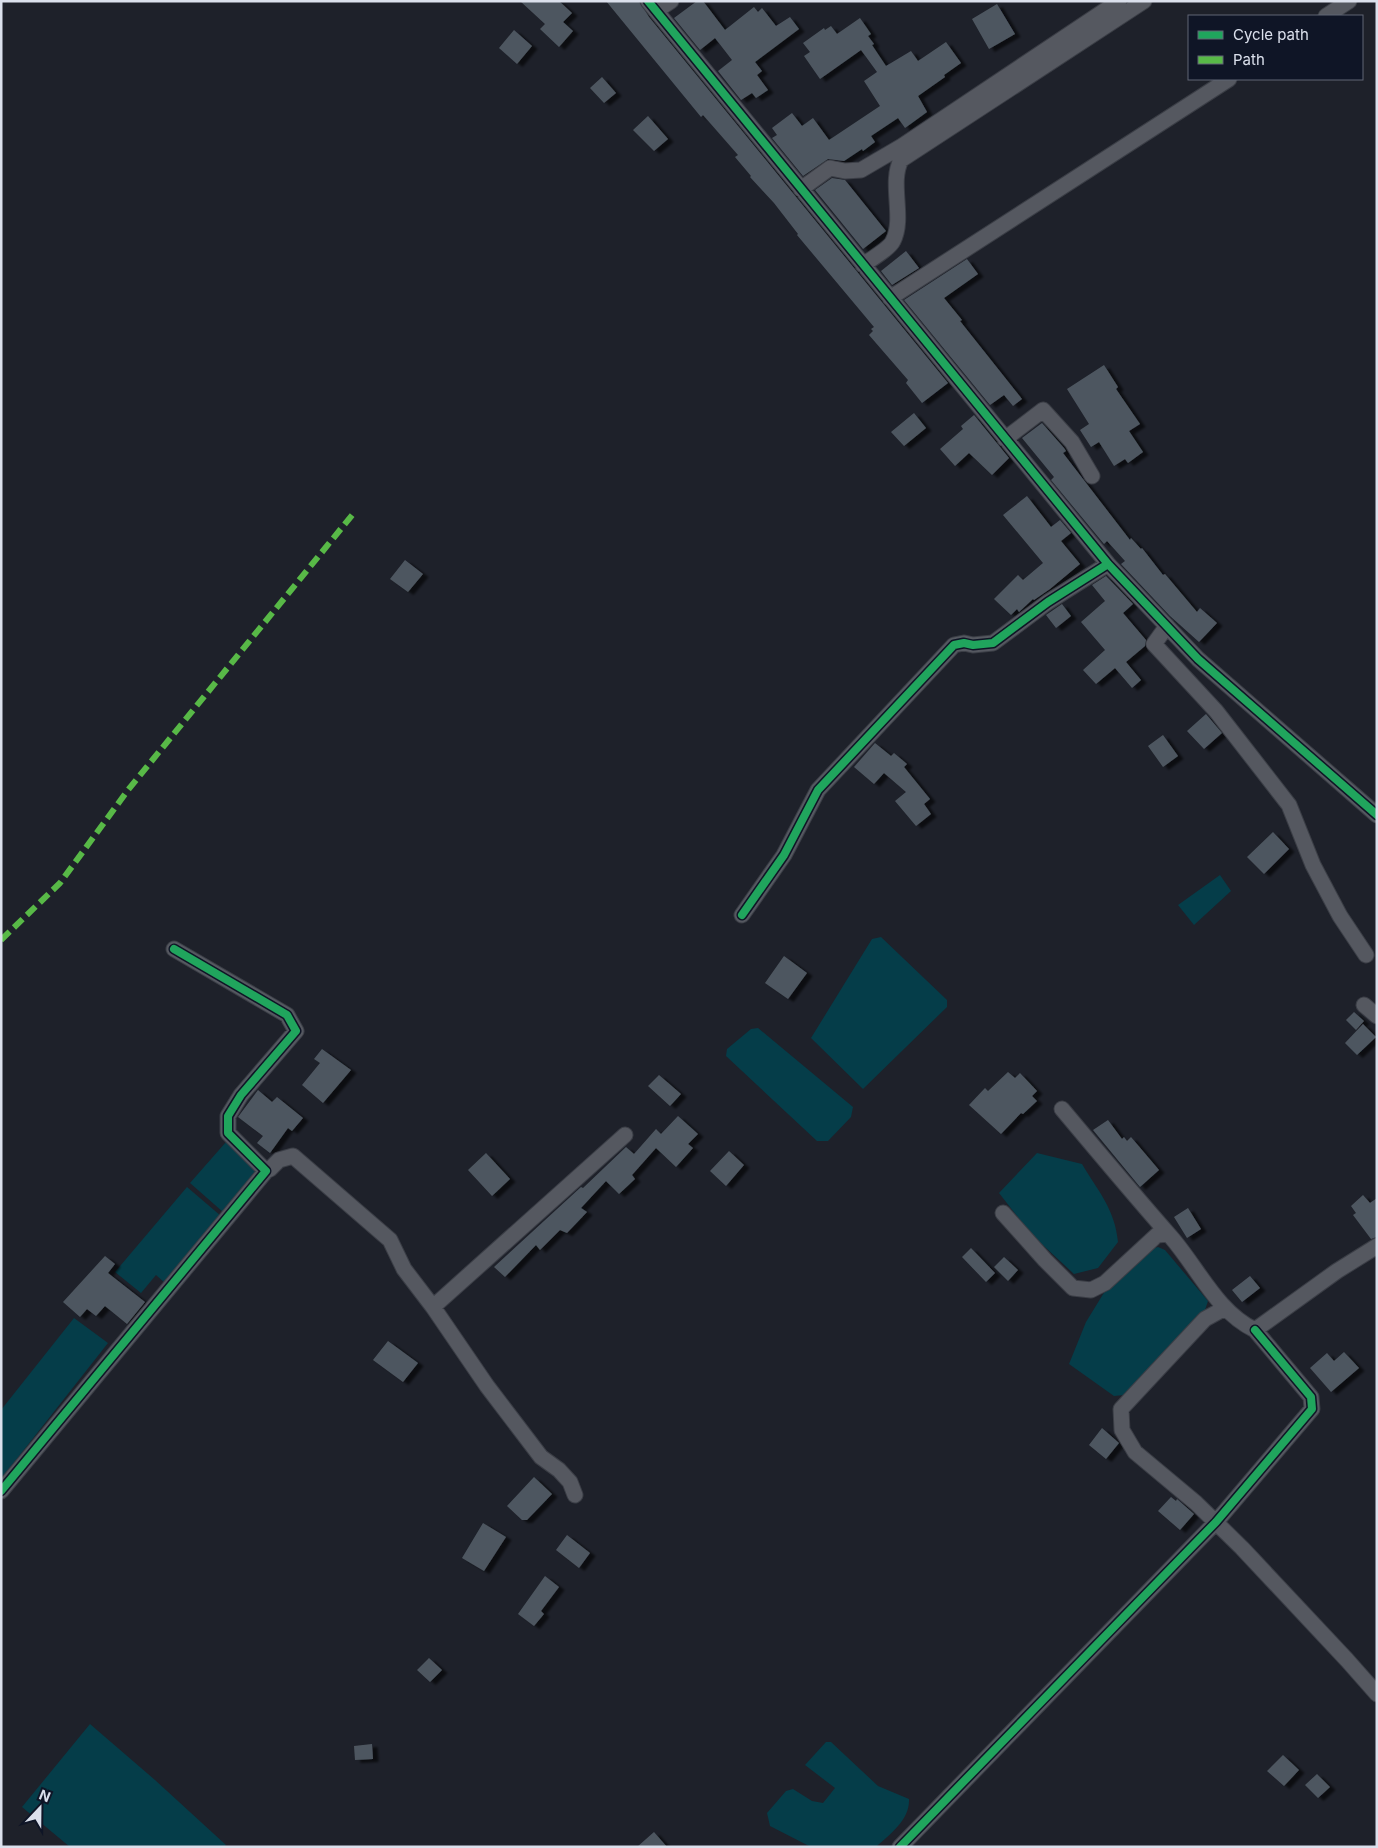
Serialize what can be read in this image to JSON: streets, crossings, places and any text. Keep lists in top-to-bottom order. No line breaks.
{"legend":["Cycle path","Path"],"north":"top"}
